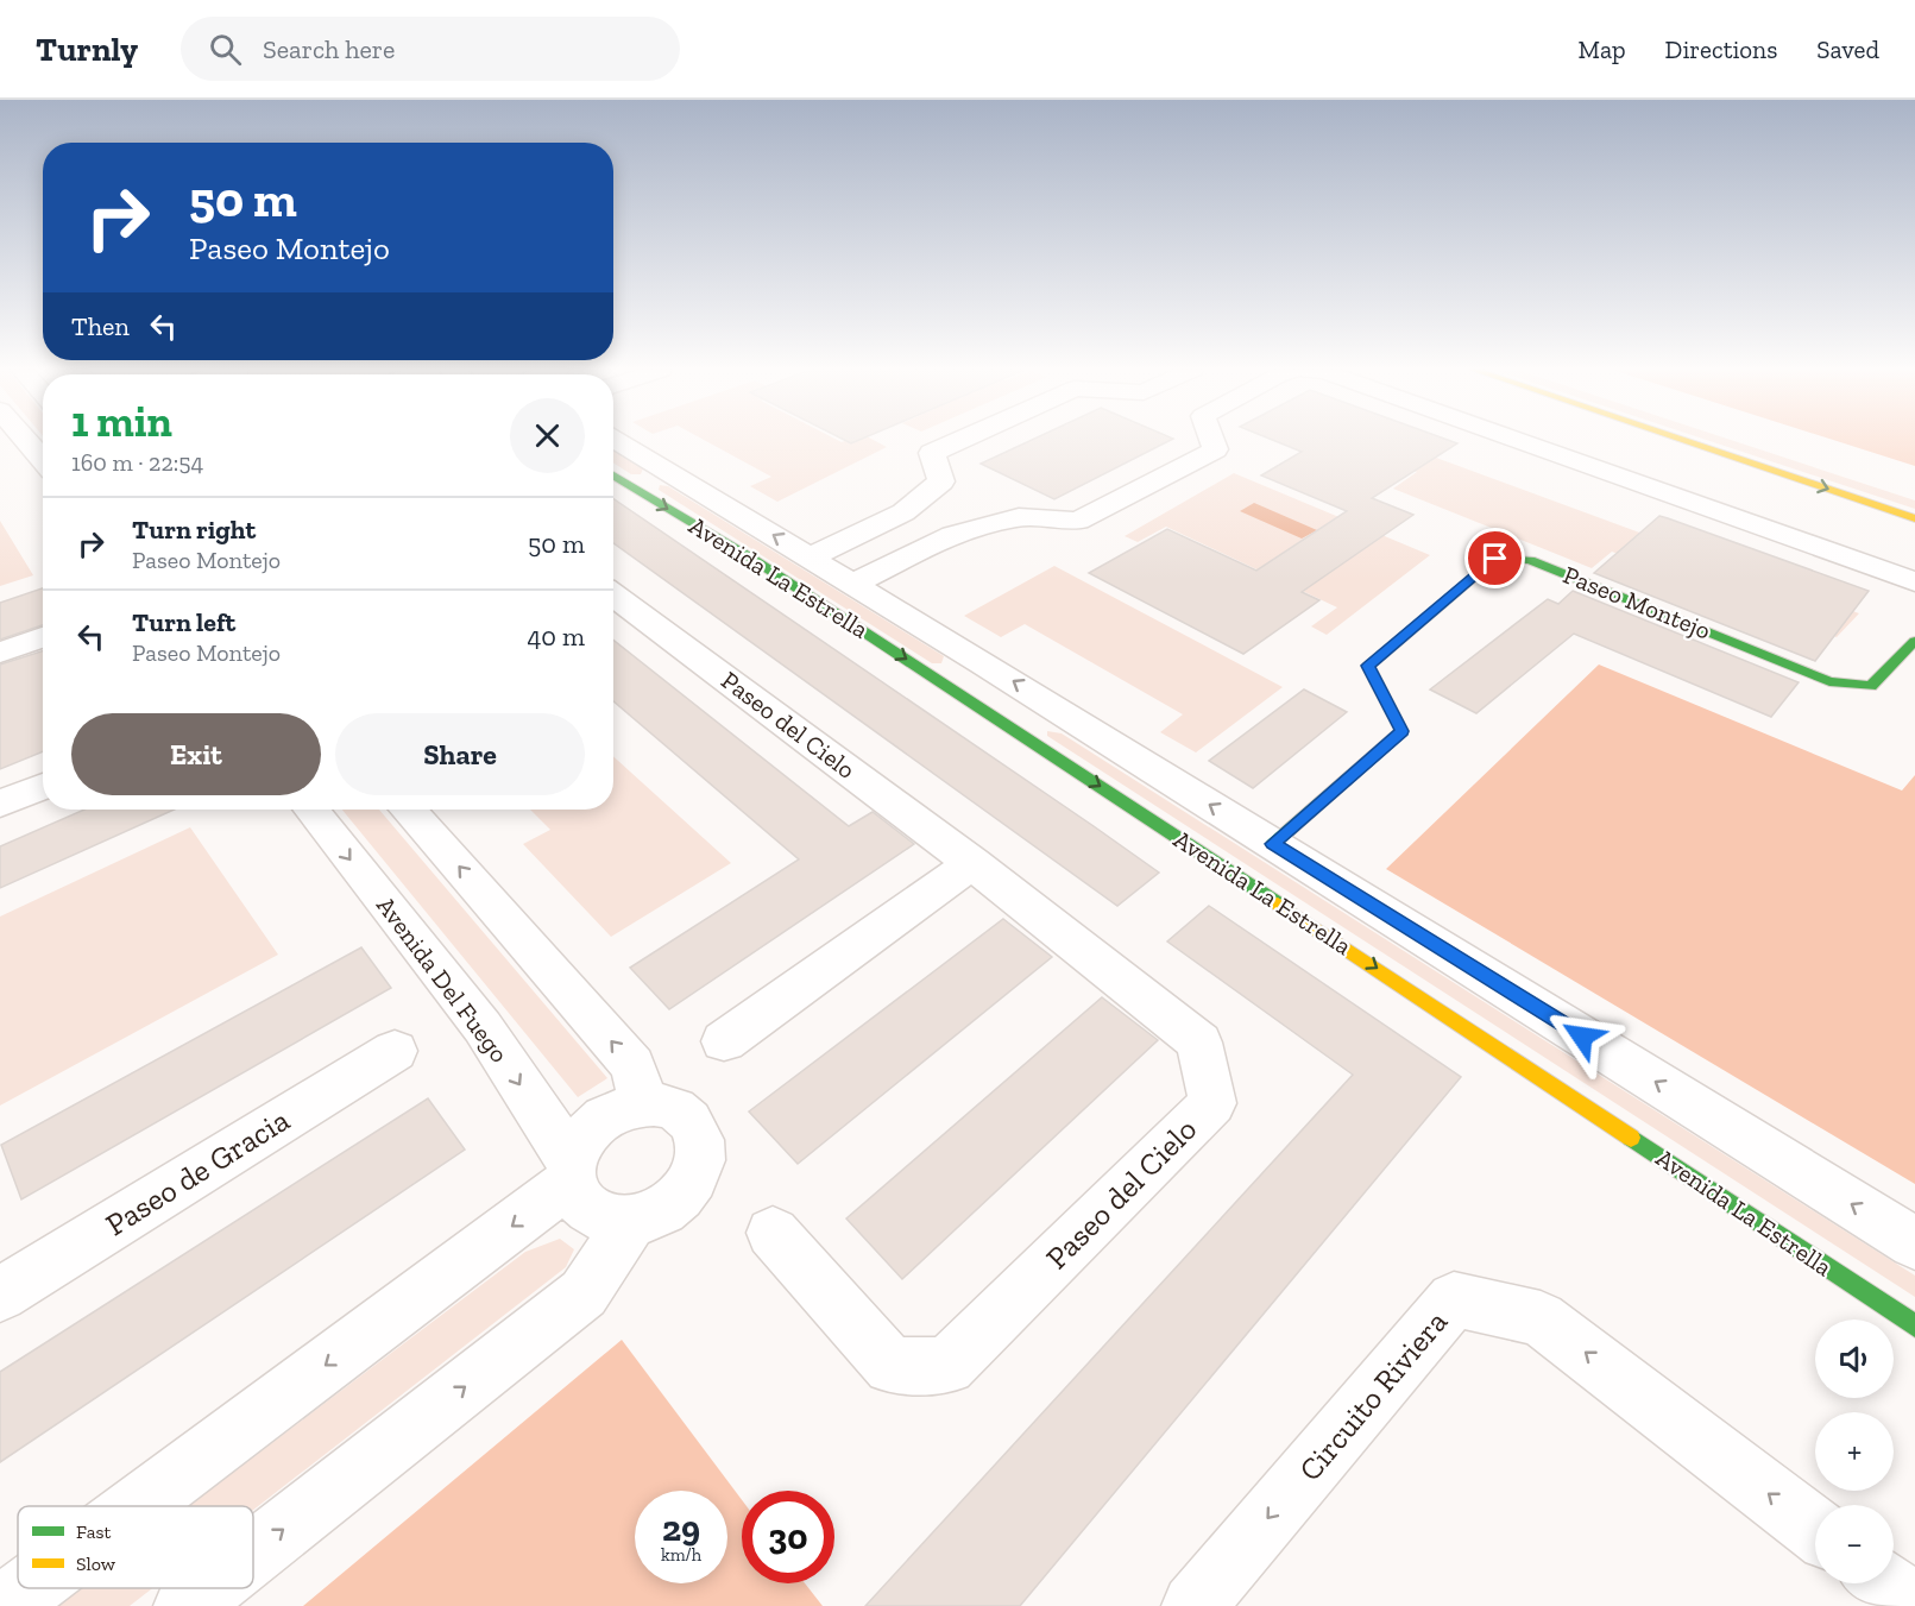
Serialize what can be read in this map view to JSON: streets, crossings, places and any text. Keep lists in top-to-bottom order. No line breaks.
{"streets":{"street":["Avenida La Estrella","Paseo Montejo","Paseo del Cielo","Avenida Del Fuego","Paseo de Gracia","Circuito Riviera"]},"crossings":[["Avenida La Estrella","Paseo Montejo"]],"legend":["Fast","Slow"],"page":{"header":"Turnly","search":"Search here","nav":["Map","Directions","Saved"],"turn":["50 m","Paseo Montejo"],"then":"Then","heading":["1 min","160 m · 22:54"],"list":[{"name":"Turn right","note":"Paseo Montejo","value":"50 m"},{"name":"Turn left","note":"Paseo Montejo","value":"40 m"}],"buttons":["Exit","Share"],"map_buttons":["+","−"],"speed":"29 km/h","limit":"30"}}
